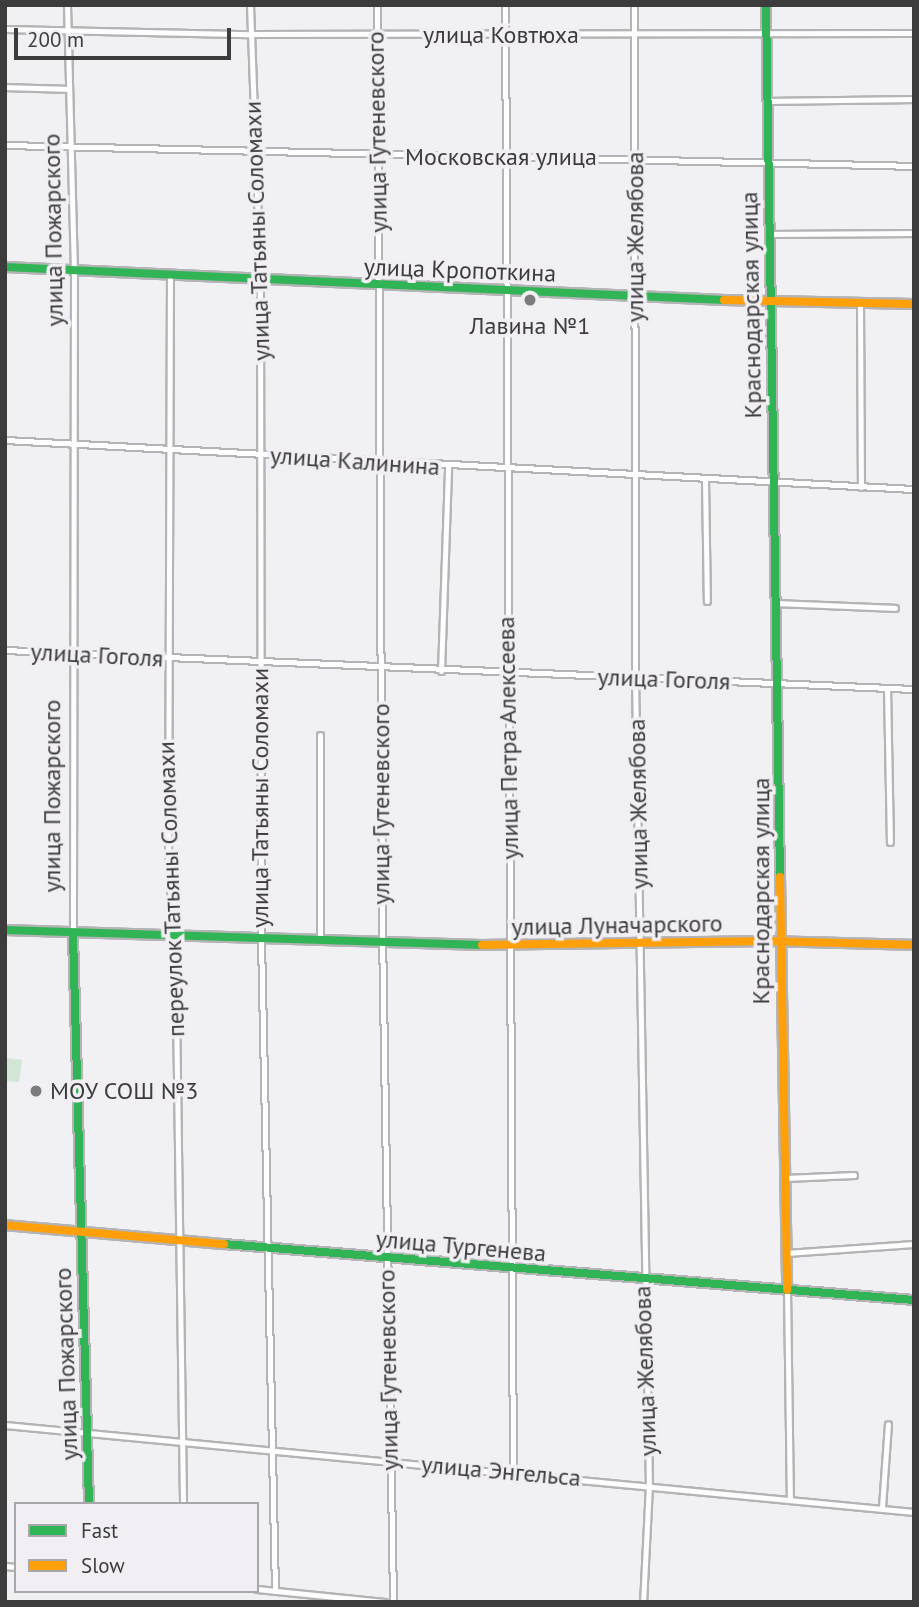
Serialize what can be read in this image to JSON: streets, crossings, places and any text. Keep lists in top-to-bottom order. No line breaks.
{"streets":{"main road":["улица Пожарского","улица Кропоткина","Краснодарская улица","улица Луначарского","улица Тургенева"],"street":["улица Ковтюха","улица Гутеневского","Московская улица","улица Татьяны Соломахи","улица Желябова","улица Калинина","улица Гоголя","улица Петра Алексеева","переулок Татьяны Соломахи","улица Энгельса"]},"crossings":[["улица Ковтюха","улица Гутеневского"],["улица Ковтюха","улица Пожарского"],["улица Ковтюха","улица Татьяны Соломахи"],["улица Ковтюха","улица Желябова"],["улица Ковтюха","Краснодарская улица"],["улица Ковтюха","улица Петра Алексеева"],["улица Гутеневского","Московская улица"],["улица Гутеневского","улица Кропоткина"],["улица Гутеневского","улица Калинина"],["улица Гутеневского","улица Гоголя"],["улица Гутеневского","улица Луначарского"],["улица Гутеневского","улица Тургенева"],["улица Гутеневского","улица Энгельса"],["Московская улица","улица Пожарского"],["Московская улица","улица Татьяны Соломахи"],["Московская улица","улица Желябова"],["Московская улица","Краснодарская улица"],["Московская улица","улица Петра Алексеева"],["улица Пожарского","улица Кропоткина"],["улица Пожарского","улица Калинина"],["улица Пожарского","улица Гоголя"],["улица Пожарского","улица Луначарского"],["улица Пожарского","улица Тургенева"],["улица Пожарского","улица Энгельса"],["улица Татьяны Соломахи","улица Кропоткина"],["улица Татьяны Соломахи","улица Калинина"],["улица Татьяны Соломахи","улица Гоголя"],["улица Татьяны Соломахи","улица Луначарского"],["улица Татьяны Соломахи","улица Тургенева"],["улица Татьяны Соломахи","улица Энгельса"],["улица Желябова","улица Кропоткина"],["улица Желябова","улица Калинина"],["улица Желябова","улица Гоголя"],["улица Желябова","улица Луначарского"],["улица Желябова","улица Тургенева"],["улица Желябова","улица Энгельса"],["улица Кропоткина","Краснодарская улица"],["улица Кропоткина","улица Петра Алексеева"],["улица Кропоткина","переулок Татьяны Соломахи"],["Краснодарская улица","улица Калинина"],["Краснодарская улица","улица Гоголя"],["Краснодарская улица","улица Луначарского"],["Краснодарская улица","улица Тургенева"],["Краснодарская улица","улица Энгельса"],["улица Калинина","улица Петра Алексеева"],["улица Калинина","переулок Татьяны Соломахи"],["улица Гоголя","улица Петра Алексеева"],["улица Гоголя","переулок Татьяны Соломахи"],["улица Петра Алексеева","улица Луначарского"],["улица Петра Алексеева","улица Тургенева"],["улица Петра Алексеева","улица Энгельса"],["переулок Татьяны Соломахи","улица Луначарского"],["переулок Татьяны Соломахи","улица Тургенева"],["переулок Татьяны Соломахи","улица Энгельса"]],"places":["Лавина №1","МОУ СОШ №3"],"legend":["Fast","Slow"],"scale_bar":"200 m"}
